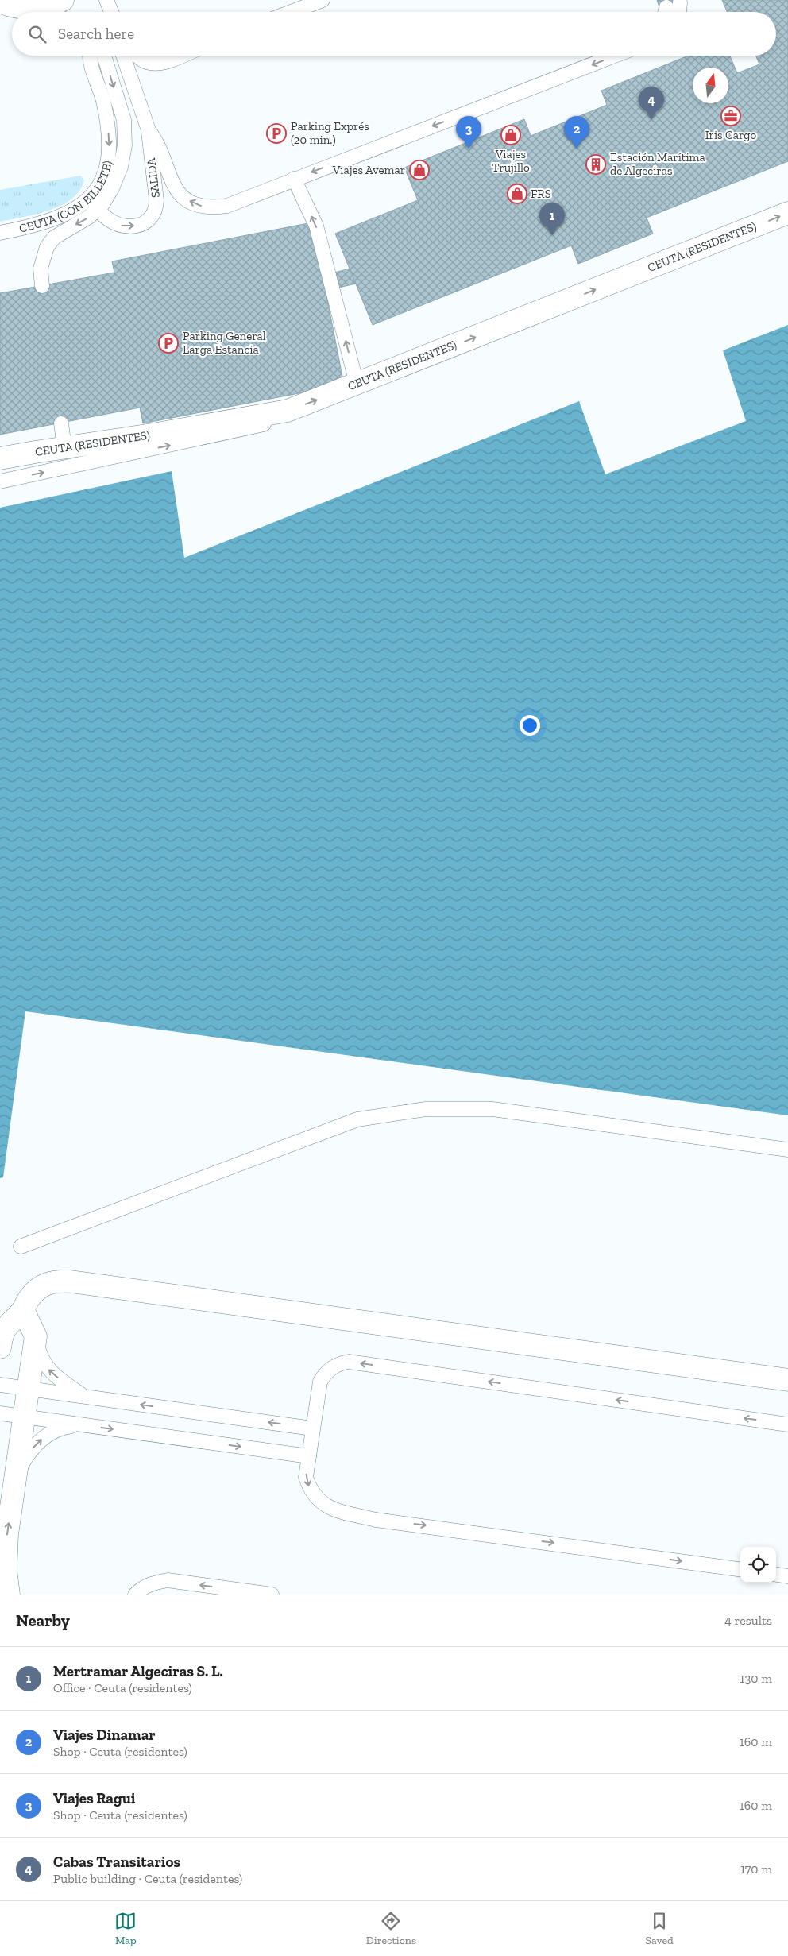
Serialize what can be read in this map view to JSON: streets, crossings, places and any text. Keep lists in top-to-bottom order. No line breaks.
{"streets":{"street":["CEUTA (RESIDENTES)"],"lane":["SALIDA","CEUTA (CON BILLETE)"]},"one_way":["CEUTA (RESIDENTES)"],"places":{"office":["Iris Cargo"],"parking":["Parking Exprés (20 min.)","Parking General Larga Estancia"],"shop":["Viajes Trujillo","Viajes Avemar","FRS"],"building":["Estación Marítima de Algeciras"]},"north":"top","page":{"search":"Search here","pins":["4","2","3","1"],"heading":["Nearby","4 results"],"list":[{"mark":"1","name":"Mertramar Algeciras S. L.","note":"Office · Ceuta (residentes)","value":"130 m"},{"mark":"2","name":"Viajes Dinamar","note":"Shop · Ceuta (residentes)","value":"160 m"},{"mark":"3","name":"Viajes Ragui","note":"Shop · Ceuta (residentes)","value":"160 m"},{"mark":"4","name":"Cabas Transitarios","note":"Public building · Ceuta (residentes)","value":"170 m"}],"nav":["Map","Directions","Saved"]}}
